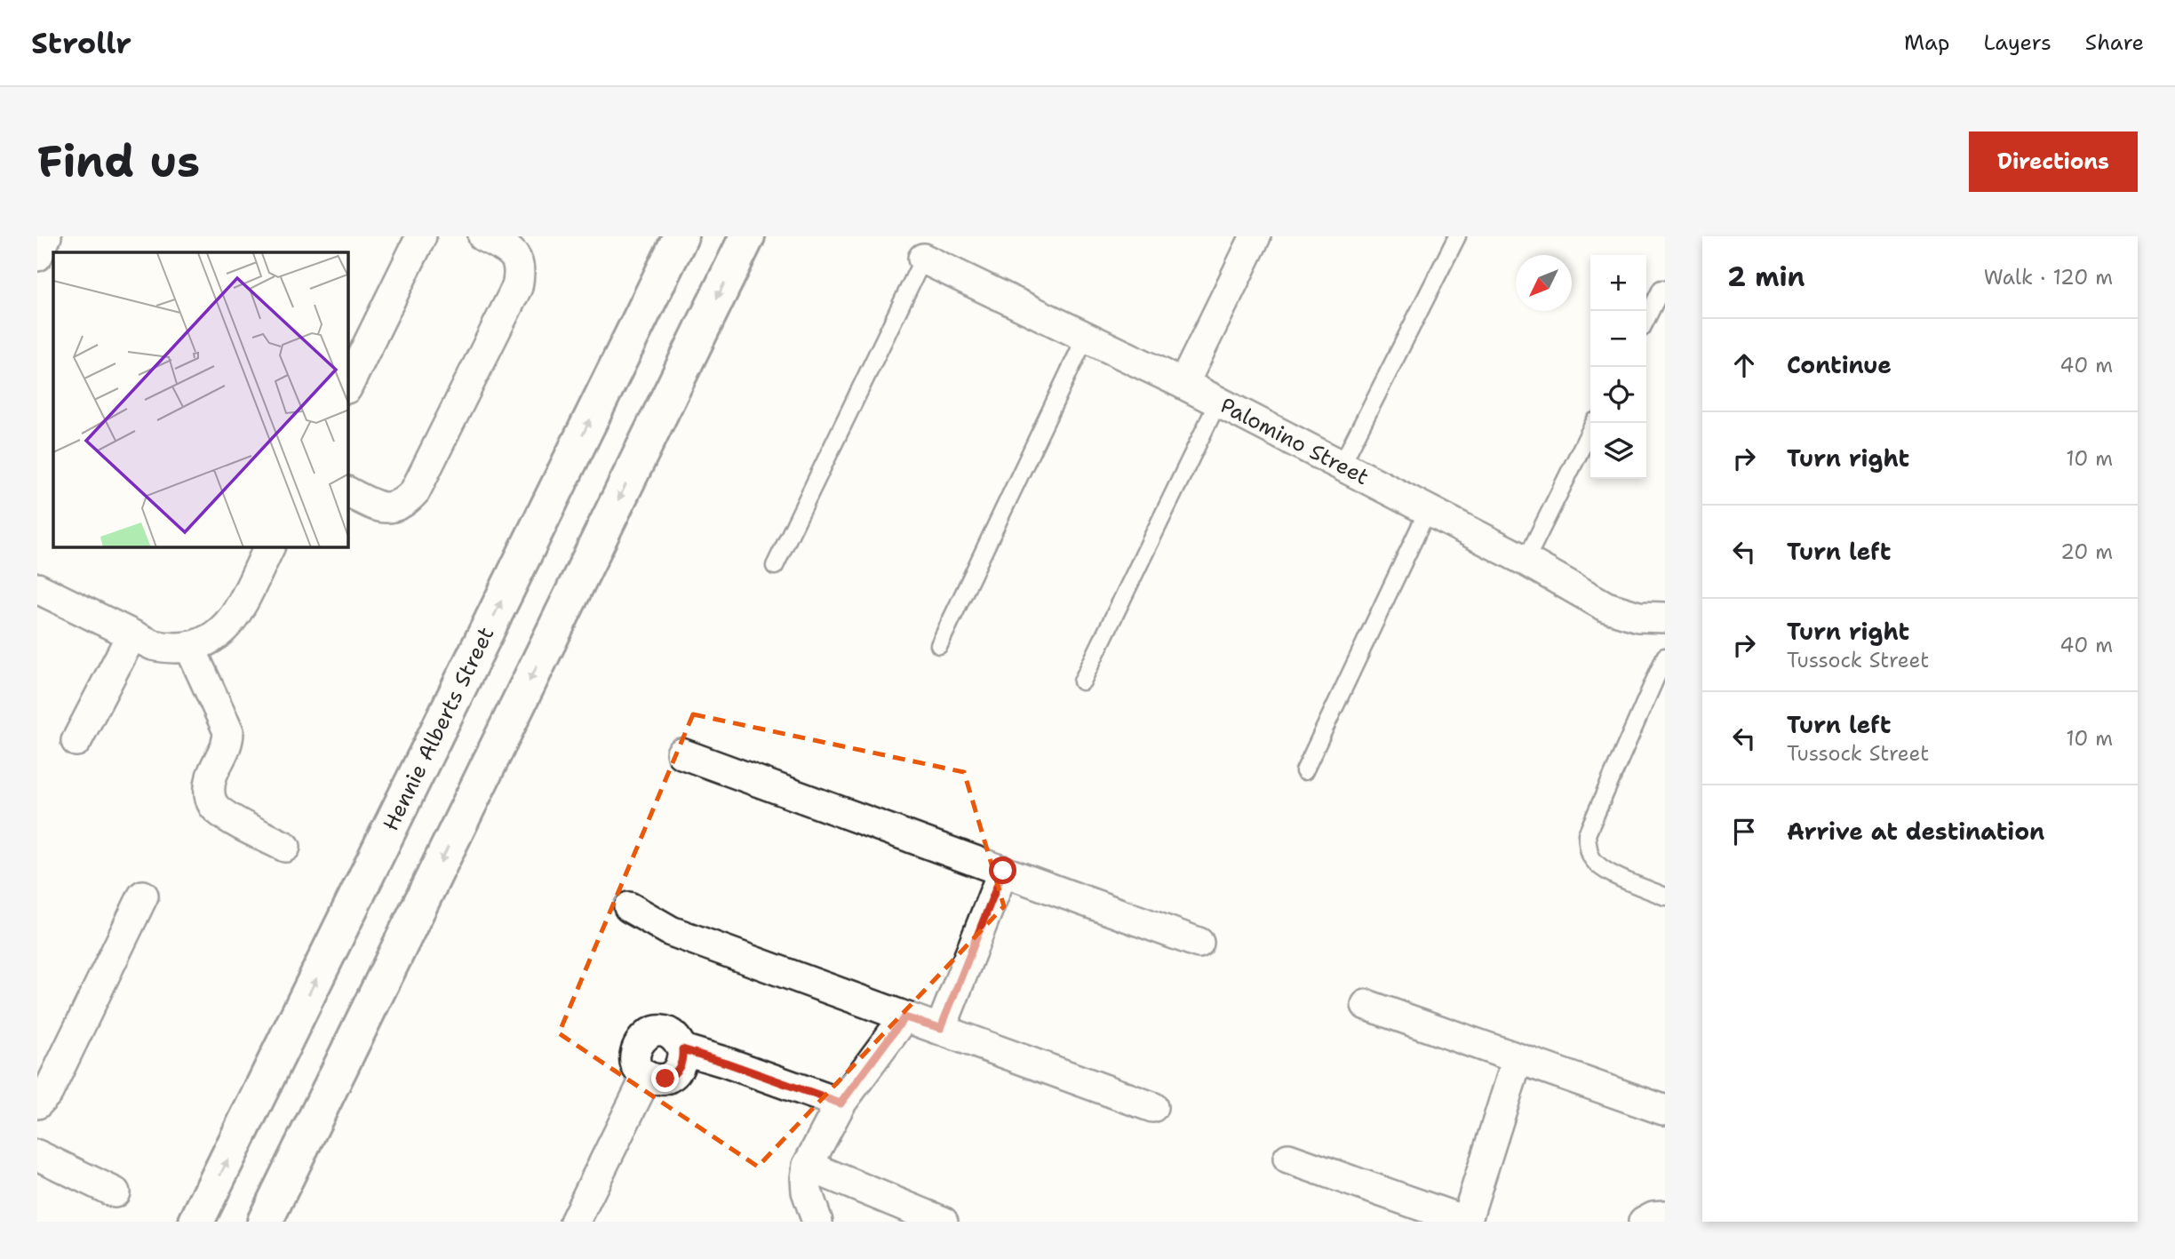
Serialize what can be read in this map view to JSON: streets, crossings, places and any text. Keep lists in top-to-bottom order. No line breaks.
{"streets":{"street":["Palomino Street","Hennie Alberts Street"]},"north":"bottom left","page":{"header":"Strollr","nav":["Map","Layers","Share"],"buttons":"Directions","title":"Find us","heading":["2 min","Walk · 120 m"],"map_buttons":["+","−"],"list":[["Continue","40 m"],["Turn right","10 m"],["Turn left","20 m"],["Turn right","Tussock Street","40 m"],["Turn left","Tussock Street","10 m"],"Arrive at destination"]}}
